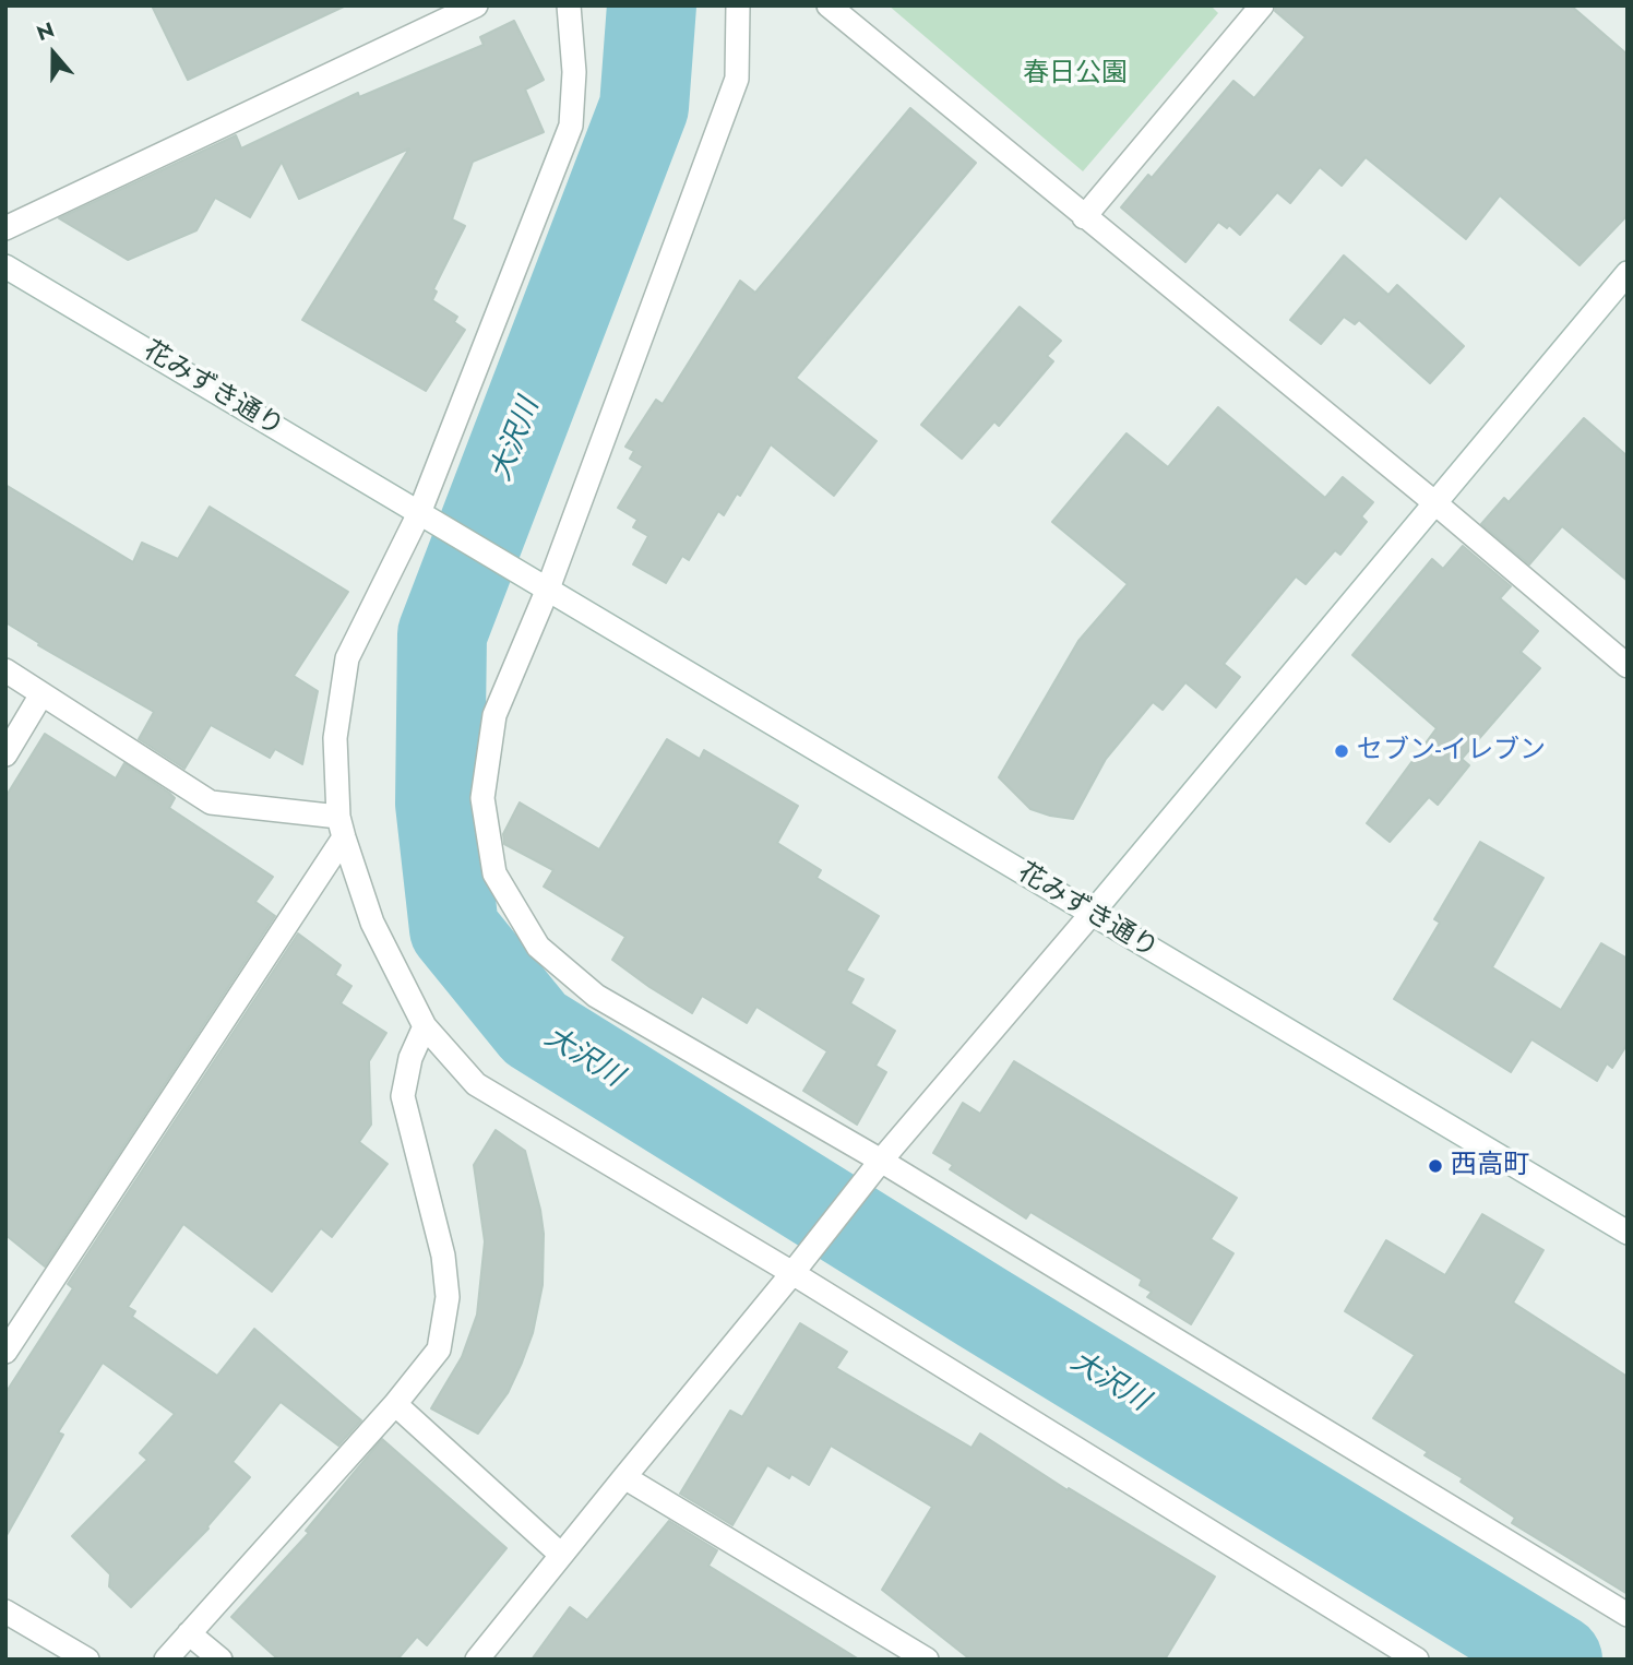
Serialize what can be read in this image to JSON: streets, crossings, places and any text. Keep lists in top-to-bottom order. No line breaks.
{"streets":{"street":["花みずき通り"]},"water":["大沢川"],"parks":["春日公園"],"places":["セブン-イレブン","西高町"],"north":"top"}
